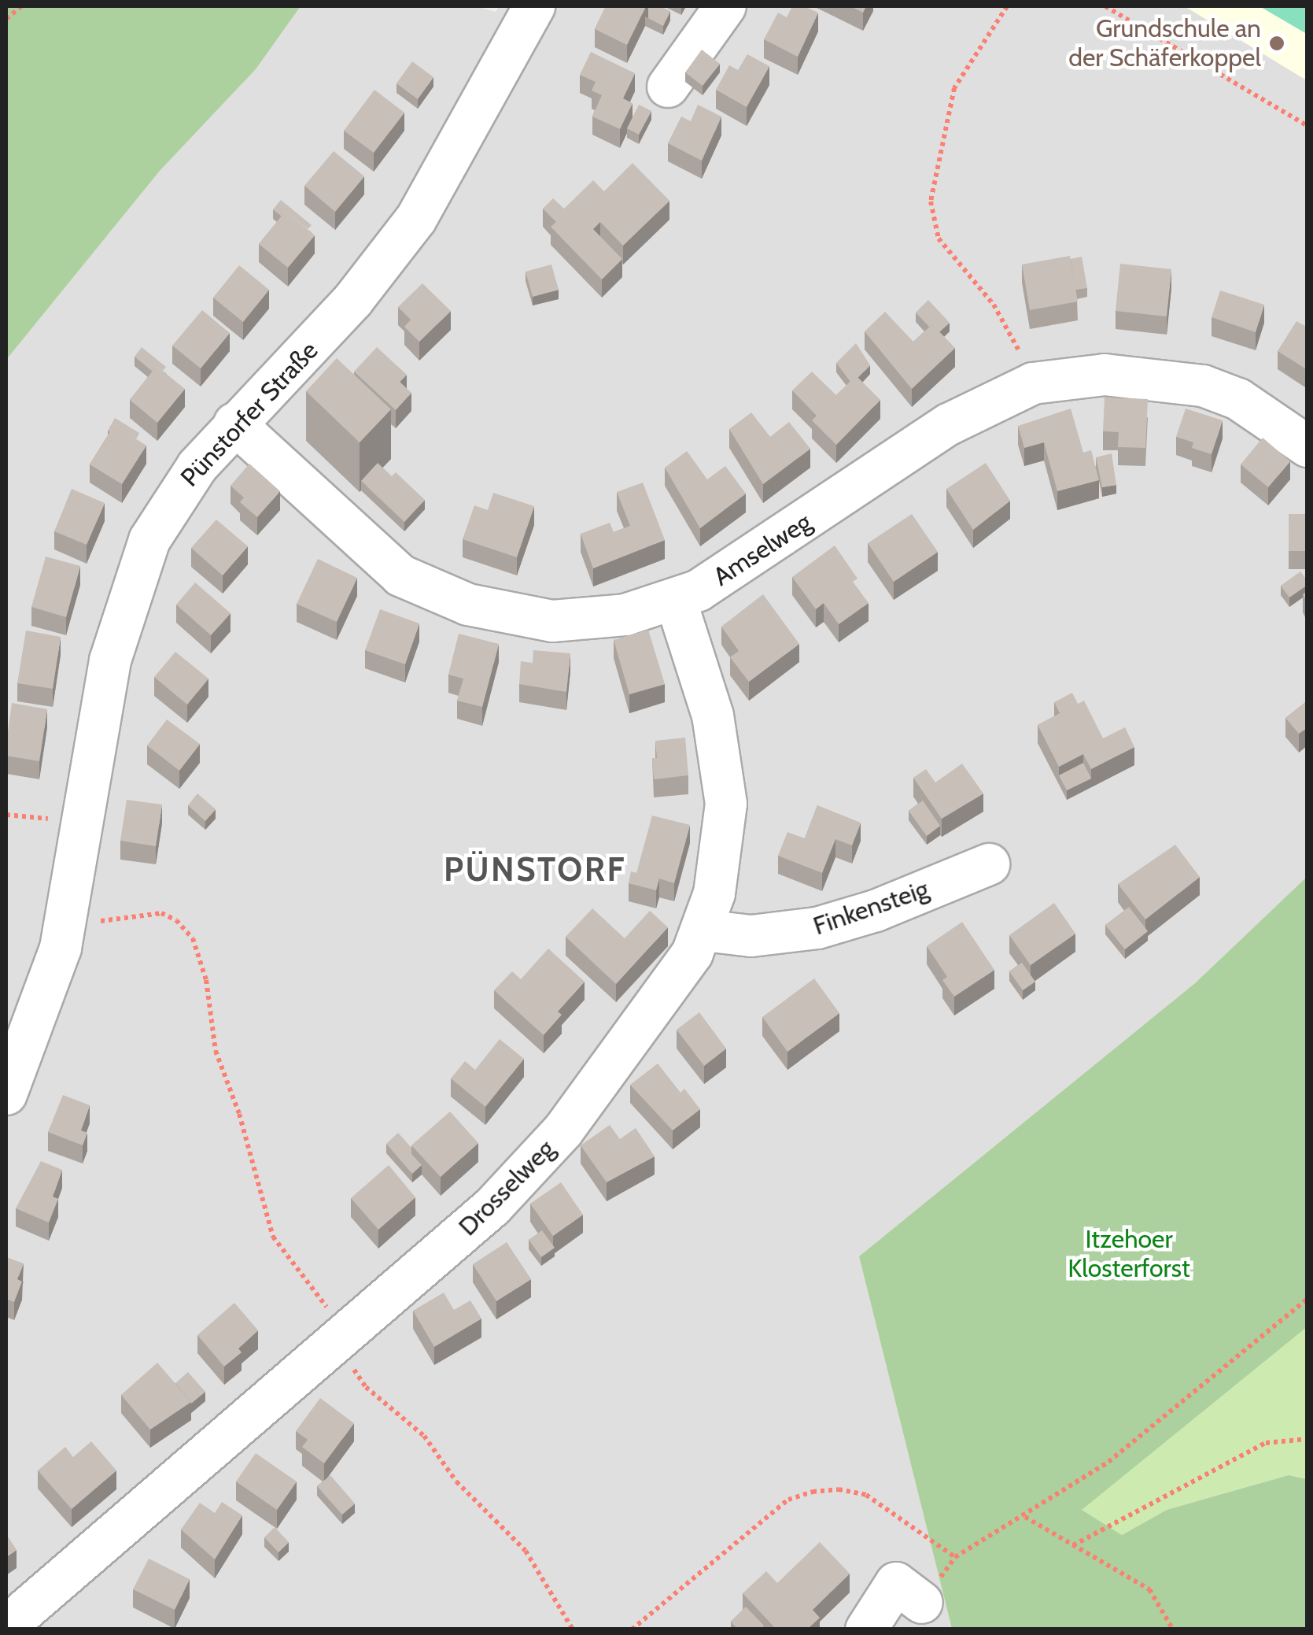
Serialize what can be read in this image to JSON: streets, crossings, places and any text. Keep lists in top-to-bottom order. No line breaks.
{"streets":{"street":["Pünstorfer Straße","Amselweg","Finkensteig","Drosselweg"]},"crossings":[["Pünstorfer Straße","Amselweg"],["Amselweg","Drosselweg"],["Finkensteig","Drosselweg"]],"districts":["PÜNSTORF"],"parks":["Itzehoer Klosterforst"],"places":["Grundschule an der Schäferkoppel"]}
